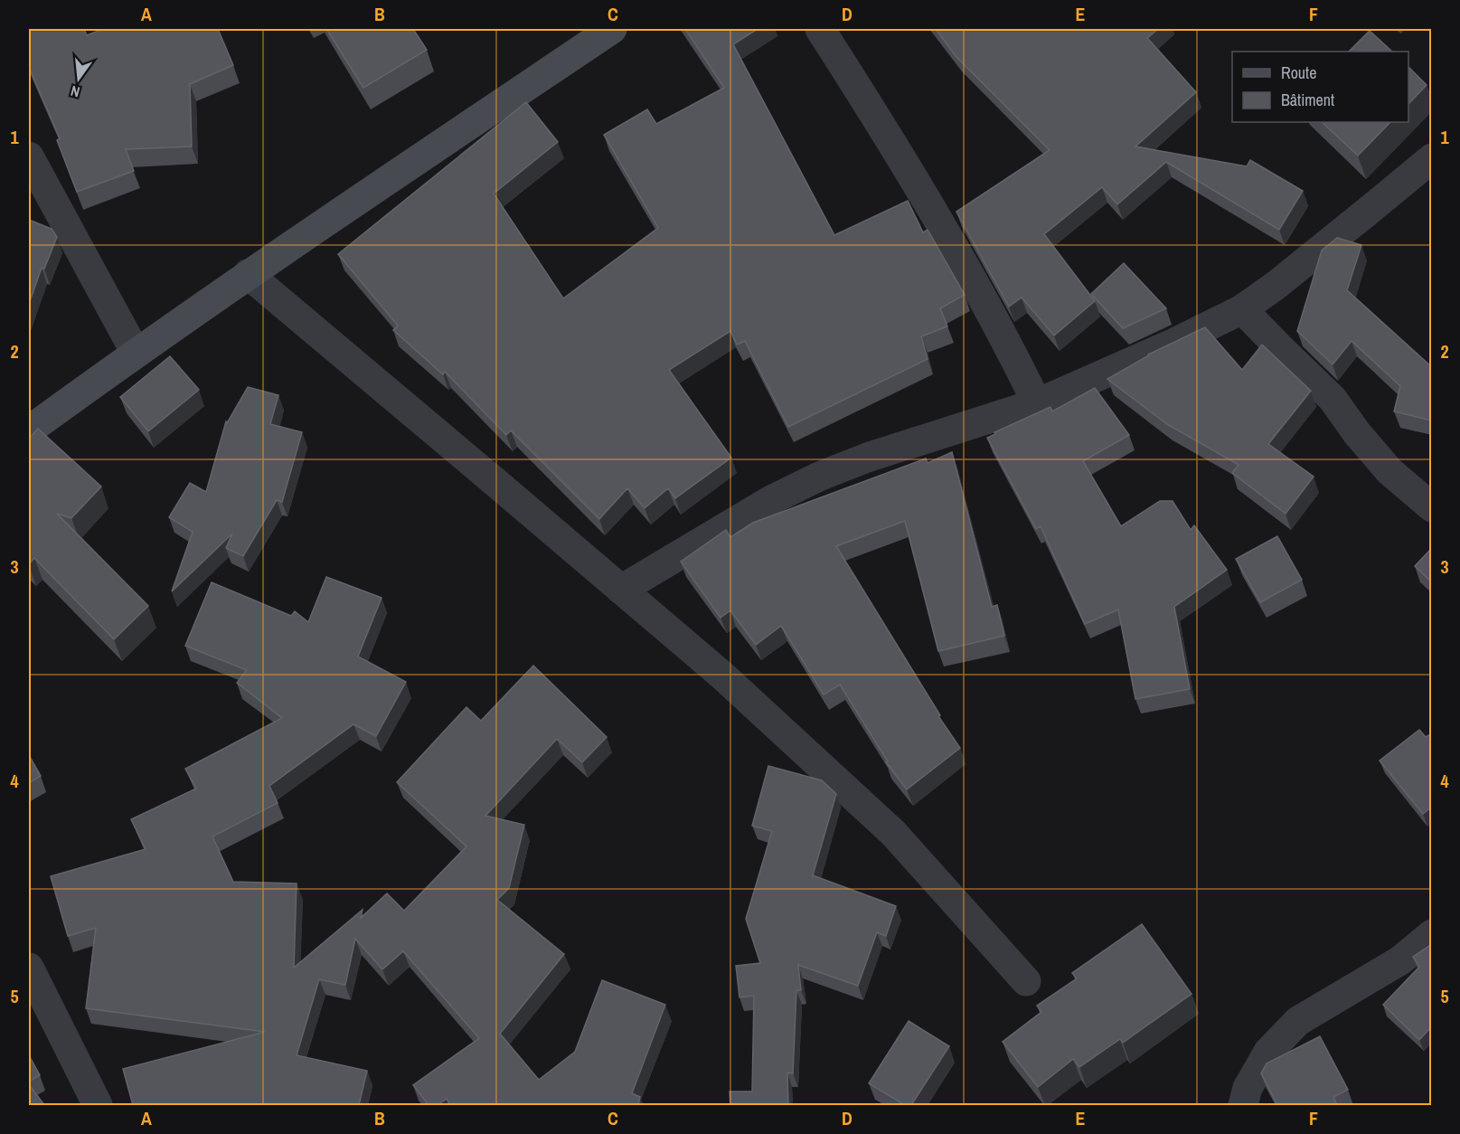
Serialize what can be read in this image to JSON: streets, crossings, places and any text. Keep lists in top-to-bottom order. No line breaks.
{"legend":["Route","Bâtiment"],"north":"bottom","grid":{"columns":["A","B","C","D","E","F"],"rows":["1","2","3","4","5"]}}
